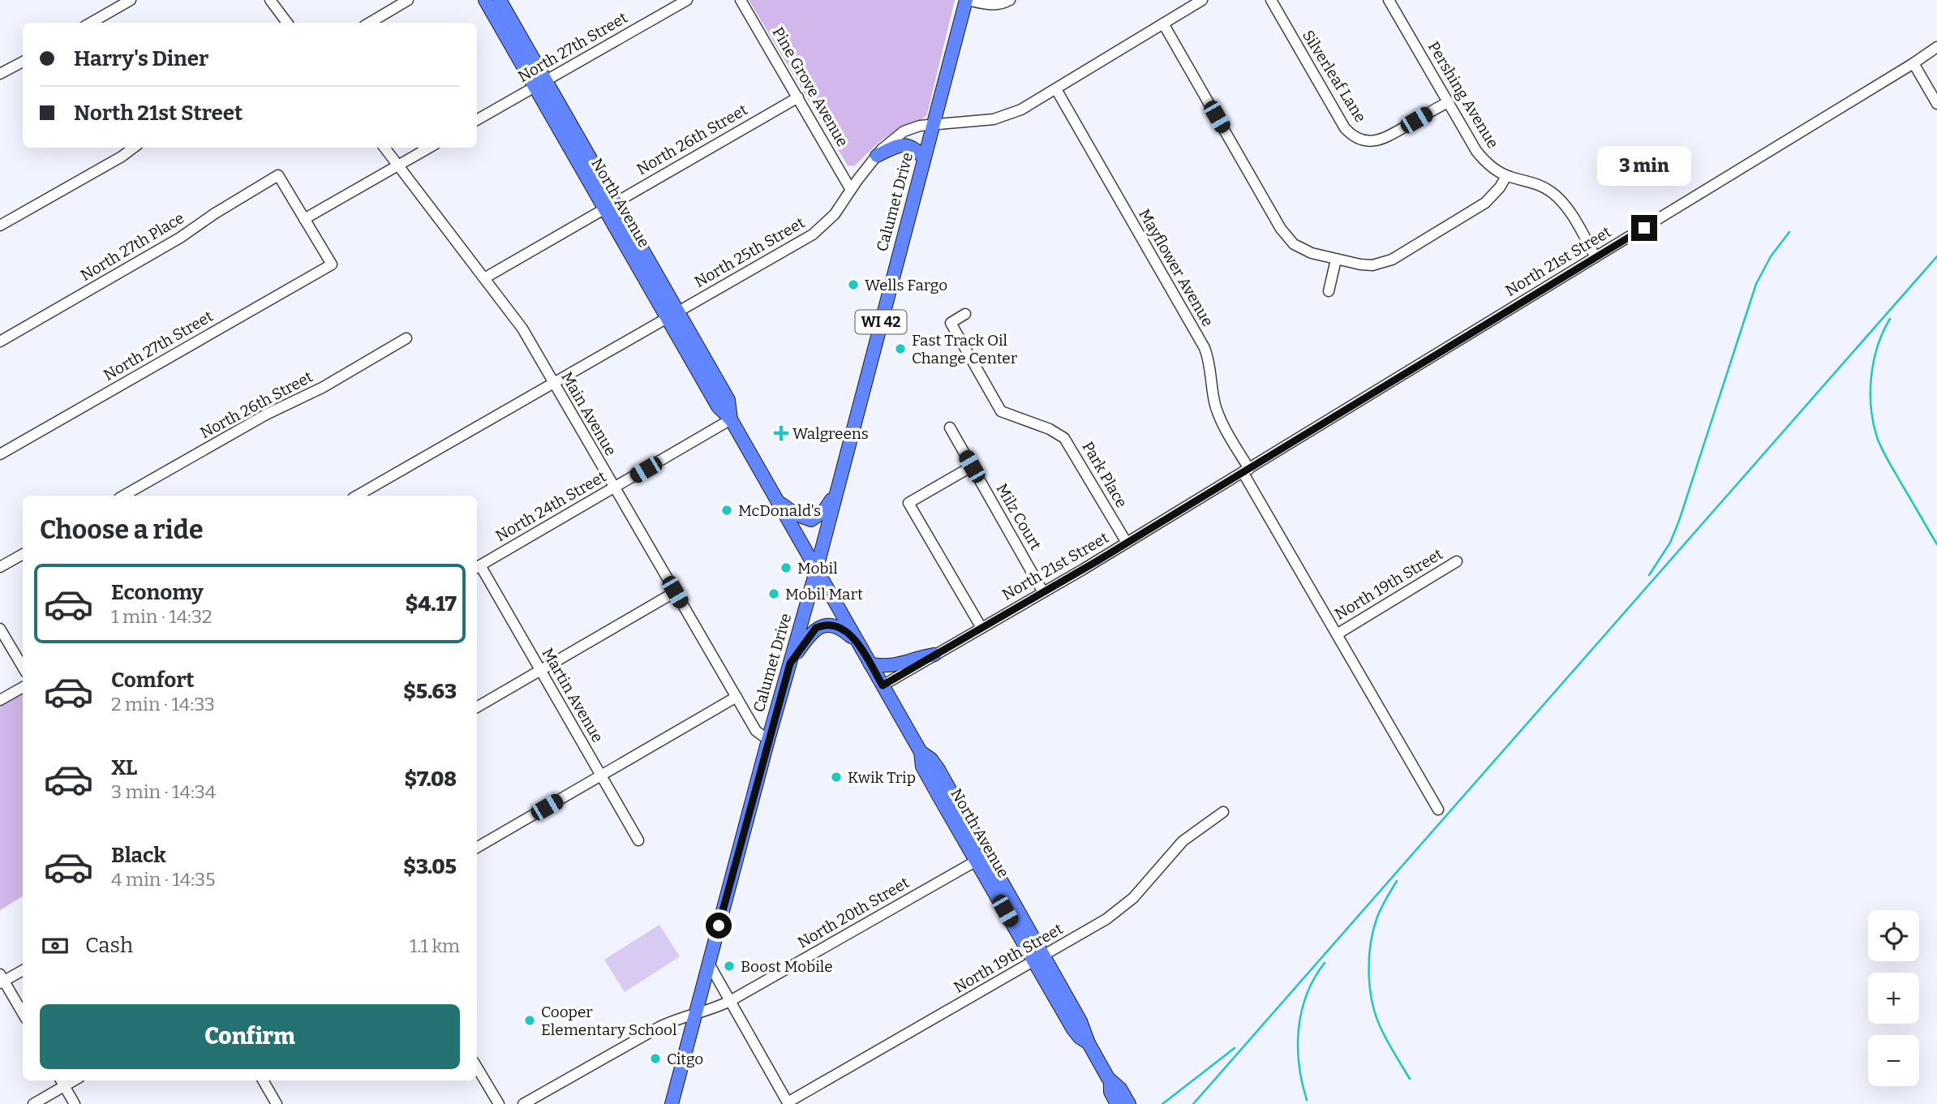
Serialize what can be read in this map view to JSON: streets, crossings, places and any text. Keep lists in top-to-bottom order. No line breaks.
{"streets":{"main road":["Calumet Drive","North Avenue","WI 42"],"street":["North 27th Street","Silverleaf Lane","Pine Grove Avenue","Pershing Avenue","North 26th Street","North 27th Place","North 25th Street","North 21st Street","Mayflower Avenue","Main Avenue","Park Place","North 24th Street","Milz Court","North 19th Street","Martin Avenue","North 20th Street"]},"crossings":[["North 27th Street","North Avenue"],["North 27th Street","North 27th Place"],["Silverleaf Lane","Pershing Avenue"],["Pine Grove Avenue","North 26th Street"],["Pine Grove Avenue","North 25th Street"],["Pershing Avenue","North 21st Street"],["North 26th Street","North Avenue"],["North 26th Street","Main Avenue"],["Calumet Drive","North Avenue"],["Calumet Drive","North 25th Street"],["Calumet Drive","Main Avenue"],["Calumet Drive","North 20th Street"],["North Avenue","North 25th Street"],["North Avenue","North 21st Street"],["North Avenue","North 24th Street"],["North Avenue","North 19th Street"],["North Avenue","North 20th Street"],["North 25th Street","Mayflower Avenue"],["North 25th Street","Main Avenue"],["North 21st Street","Mayflower Avenue"],["North 21st Street","Park Place"],["North 21st Street","Milz Court"],["Mayflower Avenue","North 19th Street"],["Main Avenue","North 24th Street"],["North 24th Street","Martin Avenue"]],"places":{"other":["Wells Fargo","Fast Track Oil Change Center","McDonald's","Mobil","Mobil Mart","Kwik Trip","Boost Mobile","Cooper Elementary School","Citgo"],"health":["Walgreens"]},"page":{"banner":["Harry's Diner","North 21st Street"],"bubble":"3 min","heading":"Choose a ride","list":[{"name":"Economy","note":"1 min · 14:32","value":"$4.17"},{"name":"Comfort","note":"2 min · 14:33","value":"$5.63"},{"name":"XL","note":"3 min · 14:34","value":"$7.08"},{"name":"Black","note":"4 min · 14:35","value":"$3.05"}],"map_buttons":["+","−"],"pay":["Cash","1.1 km"],"buttons":"Confirm"}}
